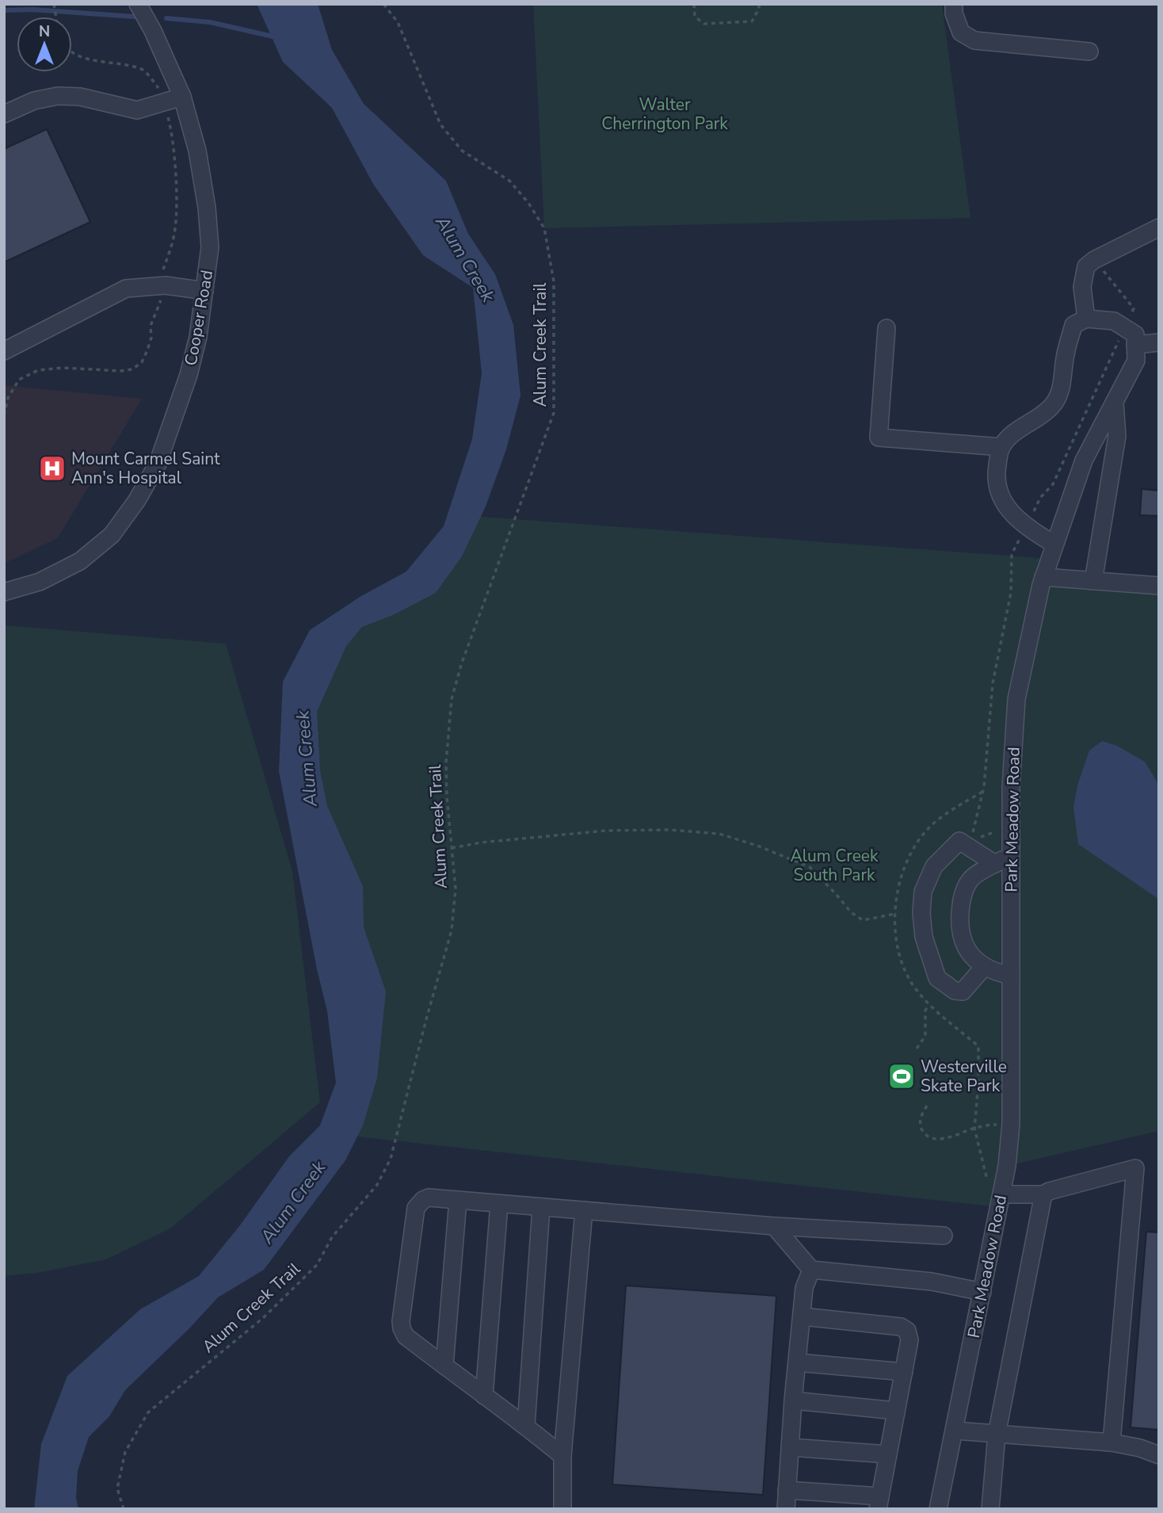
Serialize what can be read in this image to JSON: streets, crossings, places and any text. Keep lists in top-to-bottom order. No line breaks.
{"streets":{"street":["Cooper Road","Park Meadow Road"],"path":["Alum Creek Trail"]},"water":["Alum Creek"],"parks":["Walter Cherrington Park","Alum Creek South Park"],"places":{"hospital":["Mount Carmel Saint Ann's Hospital"],"sports":["Westerville Skate Park"]},"north":"top"}
